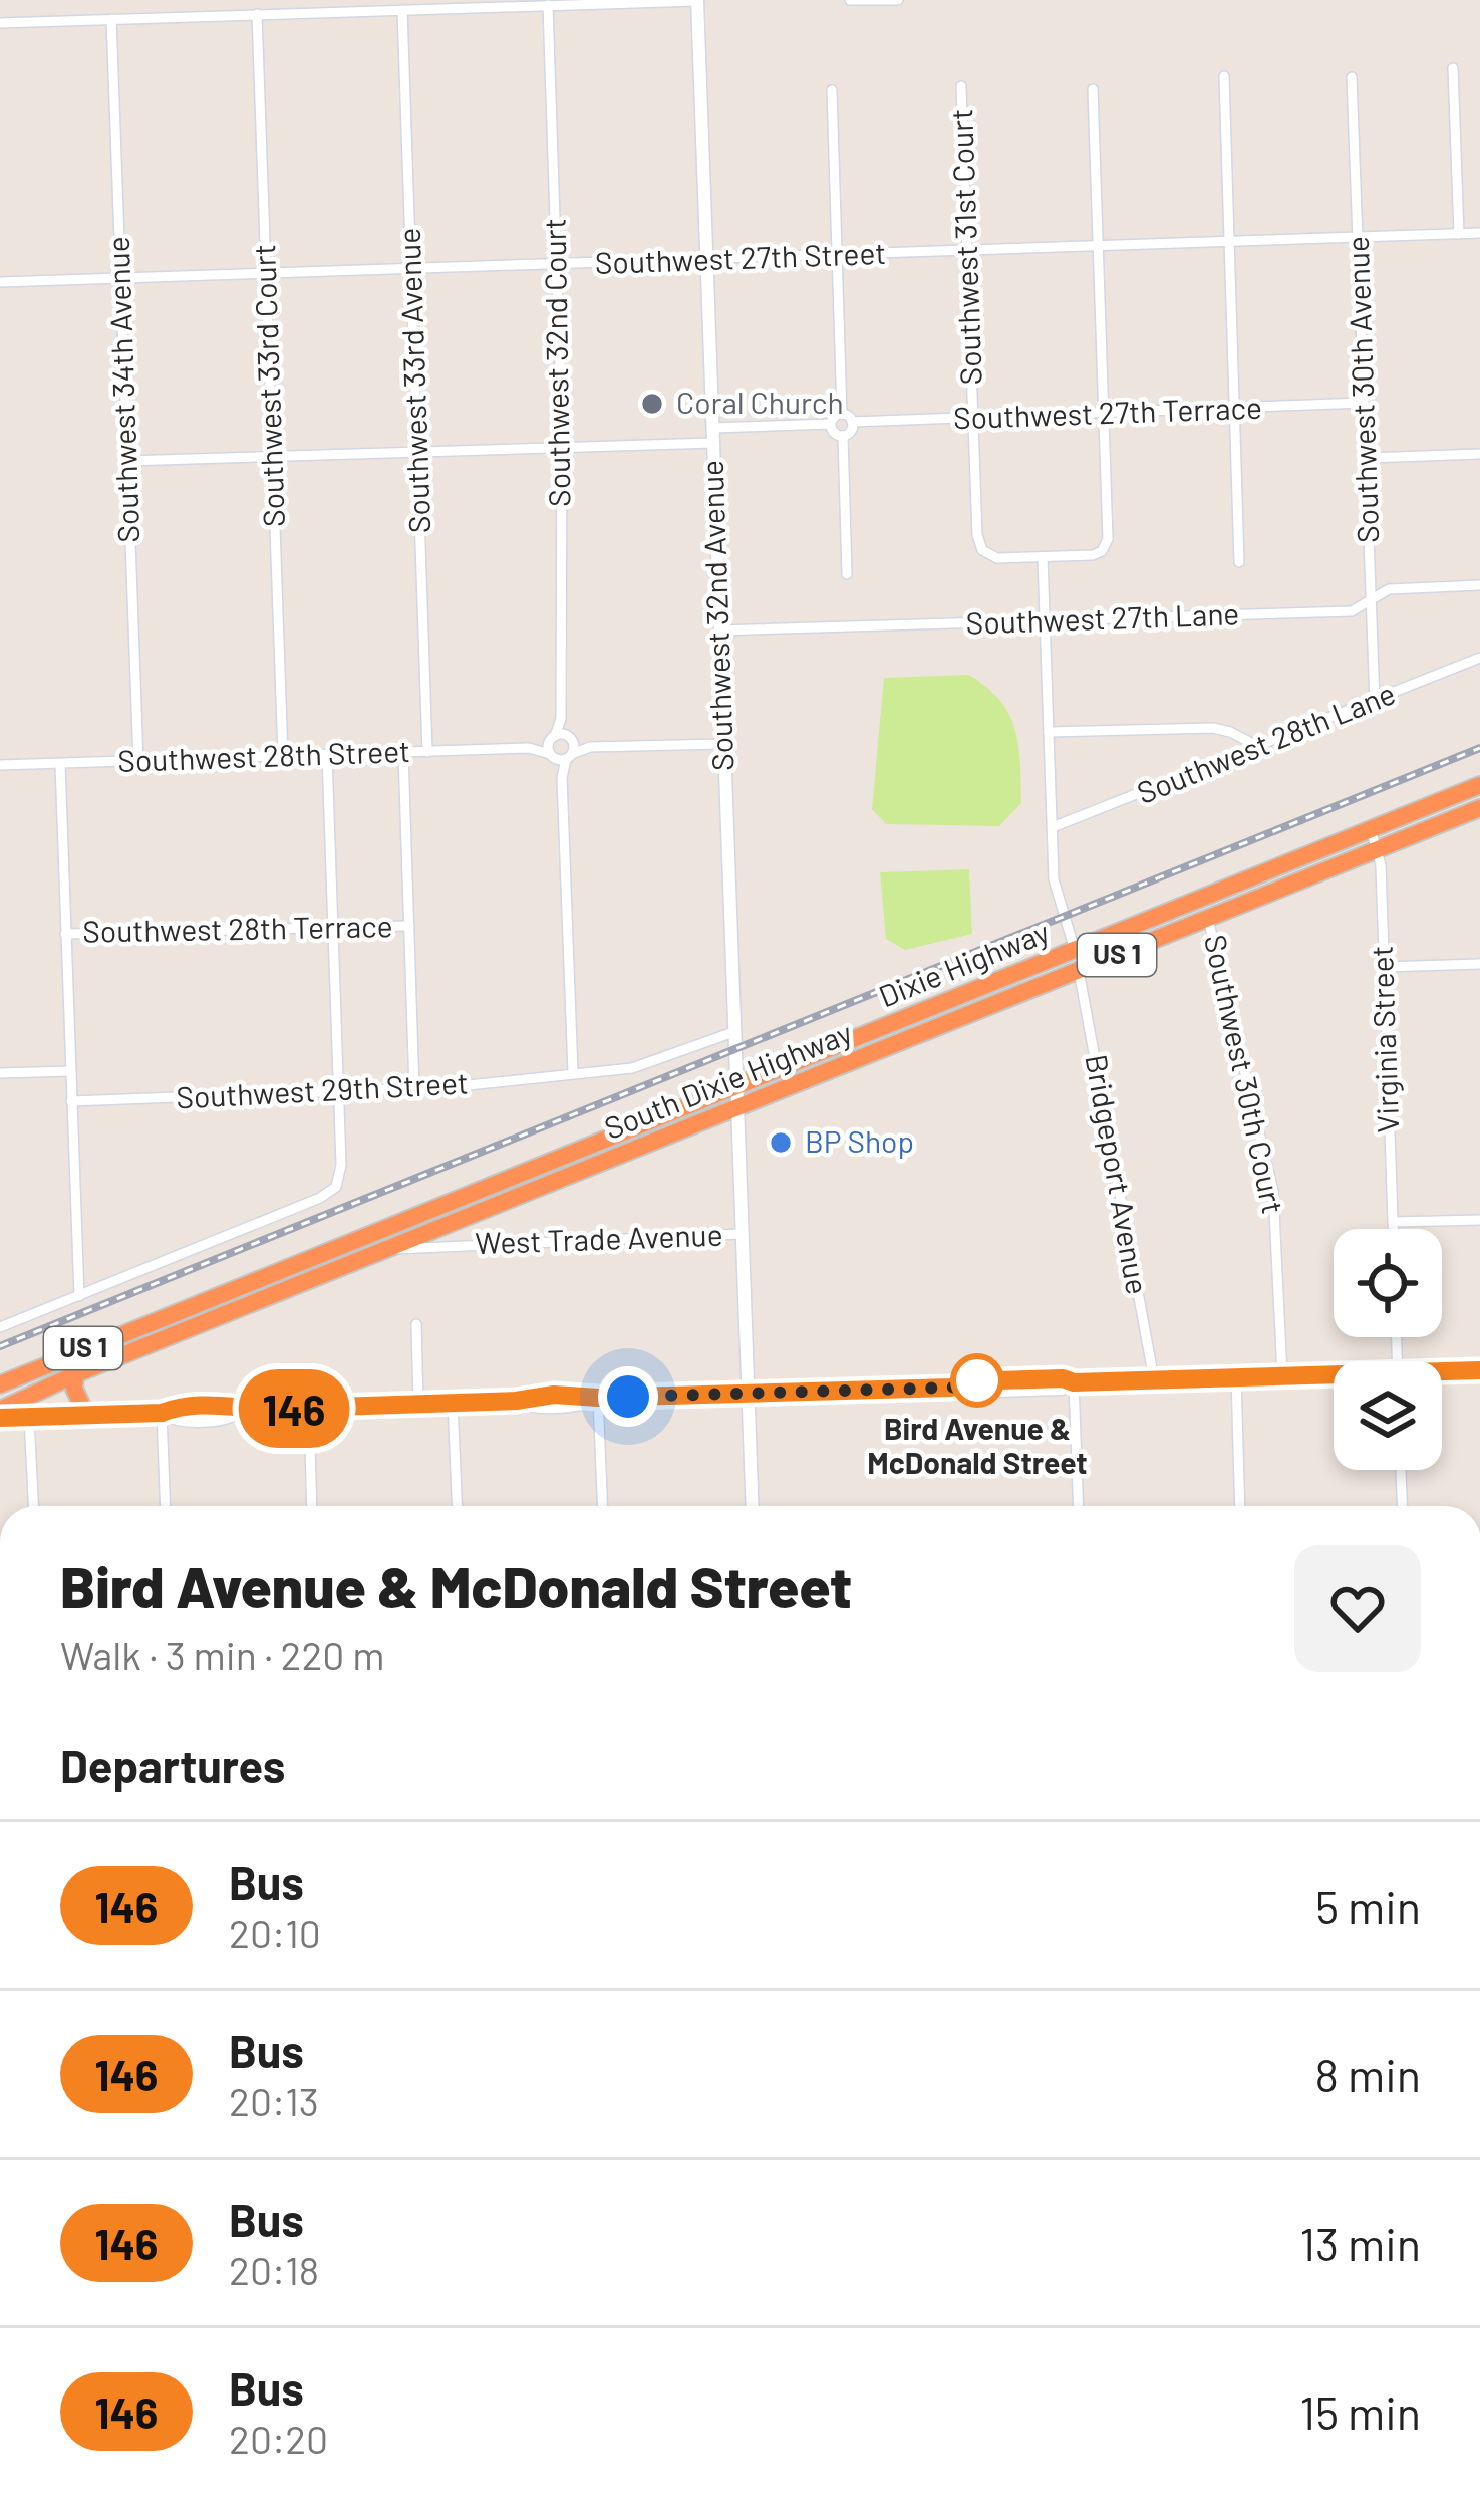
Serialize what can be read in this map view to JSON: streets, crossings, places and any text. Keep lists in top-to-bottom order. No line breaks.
{"streets":{"highway":["US 1","Dixie Highway","South Dixie Highway"],"street":["Southwest 31st Court","Southwest 27th Street","Southwest 32nd Court","Southwest 33rd Avenue","Southwest 33rd Court","Southwest 34th Avenue","Southwest 30th Avenue","Southwest 27th Terrace","Southwest 32nd Avenue","Southwest 27th Lane","Southwest 28th Lane","Southwest 28th Street","Southwest 28th Terrace","Virginia Street","Southwest 30th Court","Southwest 29th Street","Bridgeport Avenue","West Trade Avenue"]},"crossings":[["Southwest 31st Court","Southwest 27th Street"],["Southwest 31st Court","Southwest 27th Terrace"],["Southwest 27th Street","Southwest 32nd Court"],["Southwest 27th Street","Southwest 33rd Avenue"],["Southwest 27th Street","Southwest 33rd Court"],["Southwest 27th Street","Southwest 34th Avenue"],["Southwest 27th Street","Southwest 30th Avenue"],["Southwest 27th Street","Southwest 32nd Avenue"],["Southwest 32nd Court","Southwest 28th Street"],["Southwest 33rd Avenue","Southwest 28th Street"],["Southwest 33rd Court","Southwest 28th Street"],["Southwest 34th Avenue","Southwest 28th Street"],["Southwest 30th Avenue","Southwest 27th Terrace"],["Southwest 30th Avenue","Southwest 27th Lane"],["Southwest 30th Avenue","Southwest 28th Lane"],["Southwest 32nd Avenue","Southwest 27th Lane"],["Southwest 32nd Avenue","Dixie Highway"],["Southwest 32nd Avenue","South Dixie Highway"],["Southwest 32nd Avenue","Southwest 29th Street"],["Southwest 32nd Avenue","West Trade Avenue"],["Dixie Highway","Virginia Street"],["Virginia Street","South Dixie Highway"],["Southwest 30th Court","South Dixie Highway"],["South Dixie Highway","Bridgeport Avenue"],["South Dixie Highway","West Trade Avenue"]],"places":["Coral Church","BP Shop","Bird Avenue & McDonald Street"],"lines":["bus line 146"],"page":{"on_map":"146","heading":[["Bird Avenue & McDonald Street","Walk · 3 min · 220 m"],"Departures"],"list":[{"mark":"146","name":"Bus","note":"20:10","value":"5 min"},{"mark":"146","name":"Bus","note":"20:13","value":"8 min"},{"mark":"146","name":"Bus","note":"20:18","value":"13 min"},{"mark":"146","name":"Bus","note":"20:20","value":"15 min"}]}}
